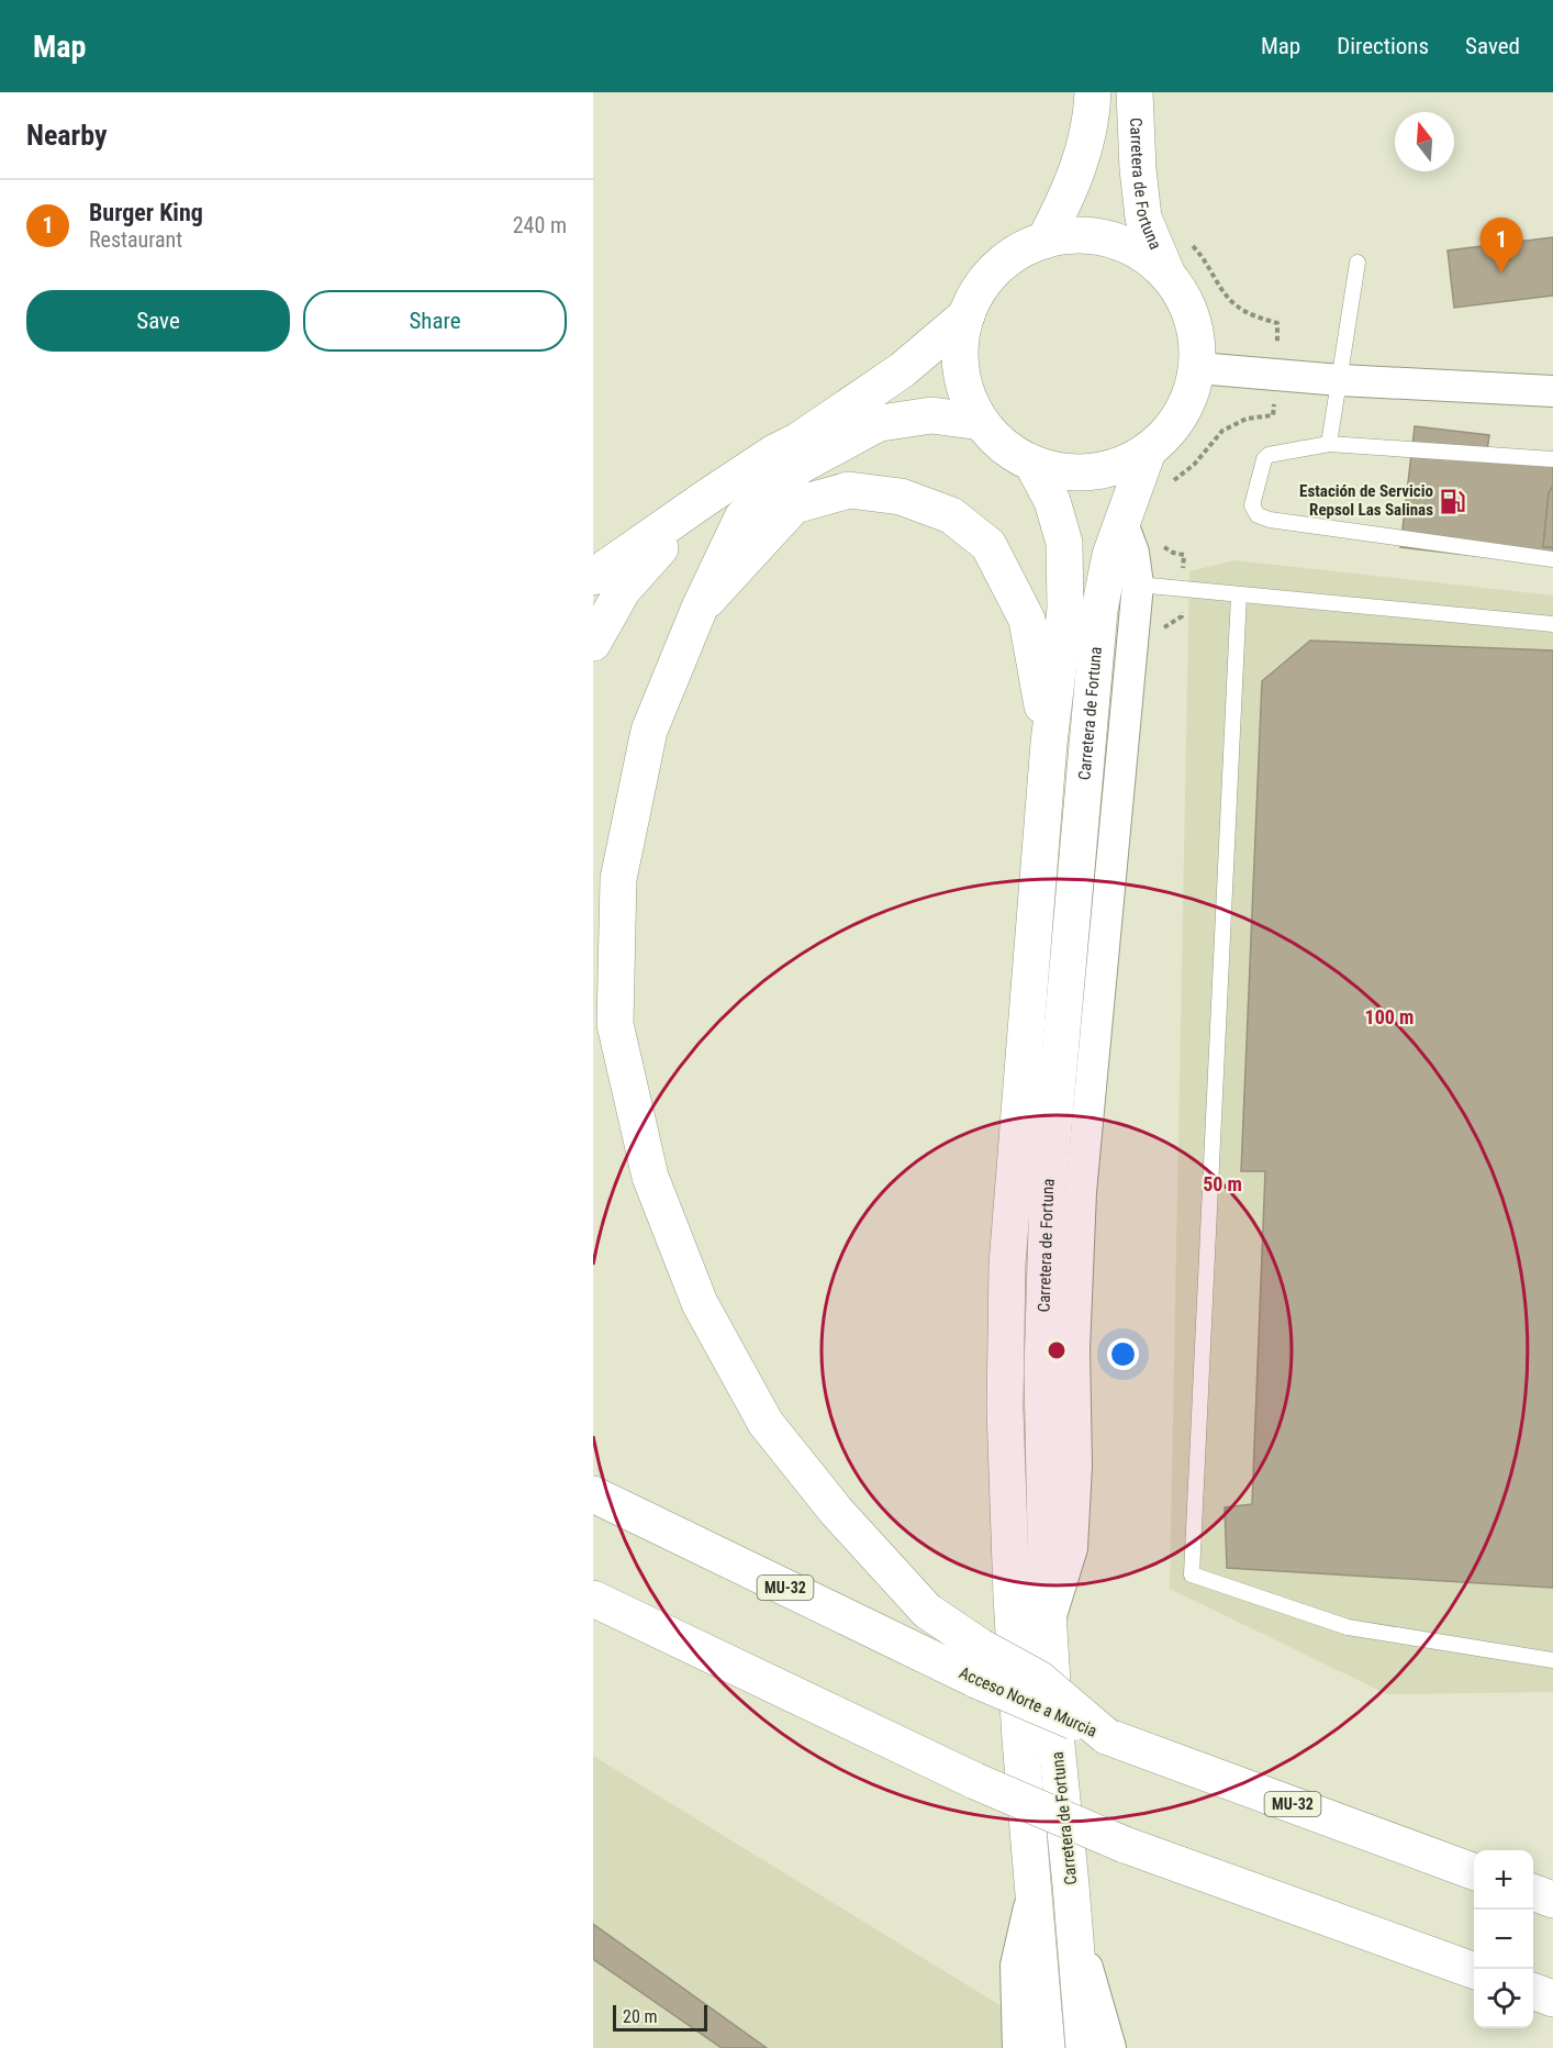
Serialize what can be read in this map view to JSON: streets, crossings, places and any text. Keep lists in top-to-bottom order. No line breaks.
{"streets":{"main road":["Carretera de Fortuna","MU-32","Acceso Norte a Murcia"]},"places":{"fuel station":["Estación de Servicio Repsol Las Salinas"]},"scale_bar":"20 m","north":"top","page":{"header":"Map","nav":["Map","Directions","Saved"],"heading":"Nearby","list":[{"mark":"1","name":"Burger King","note":"Restaurant","value":"240 m"}],"pins":"1","buttons":["Save","Share"],"map_buttons":["+","−"],"scale":"20 m"},"rings":["100 m","50 m"]}
